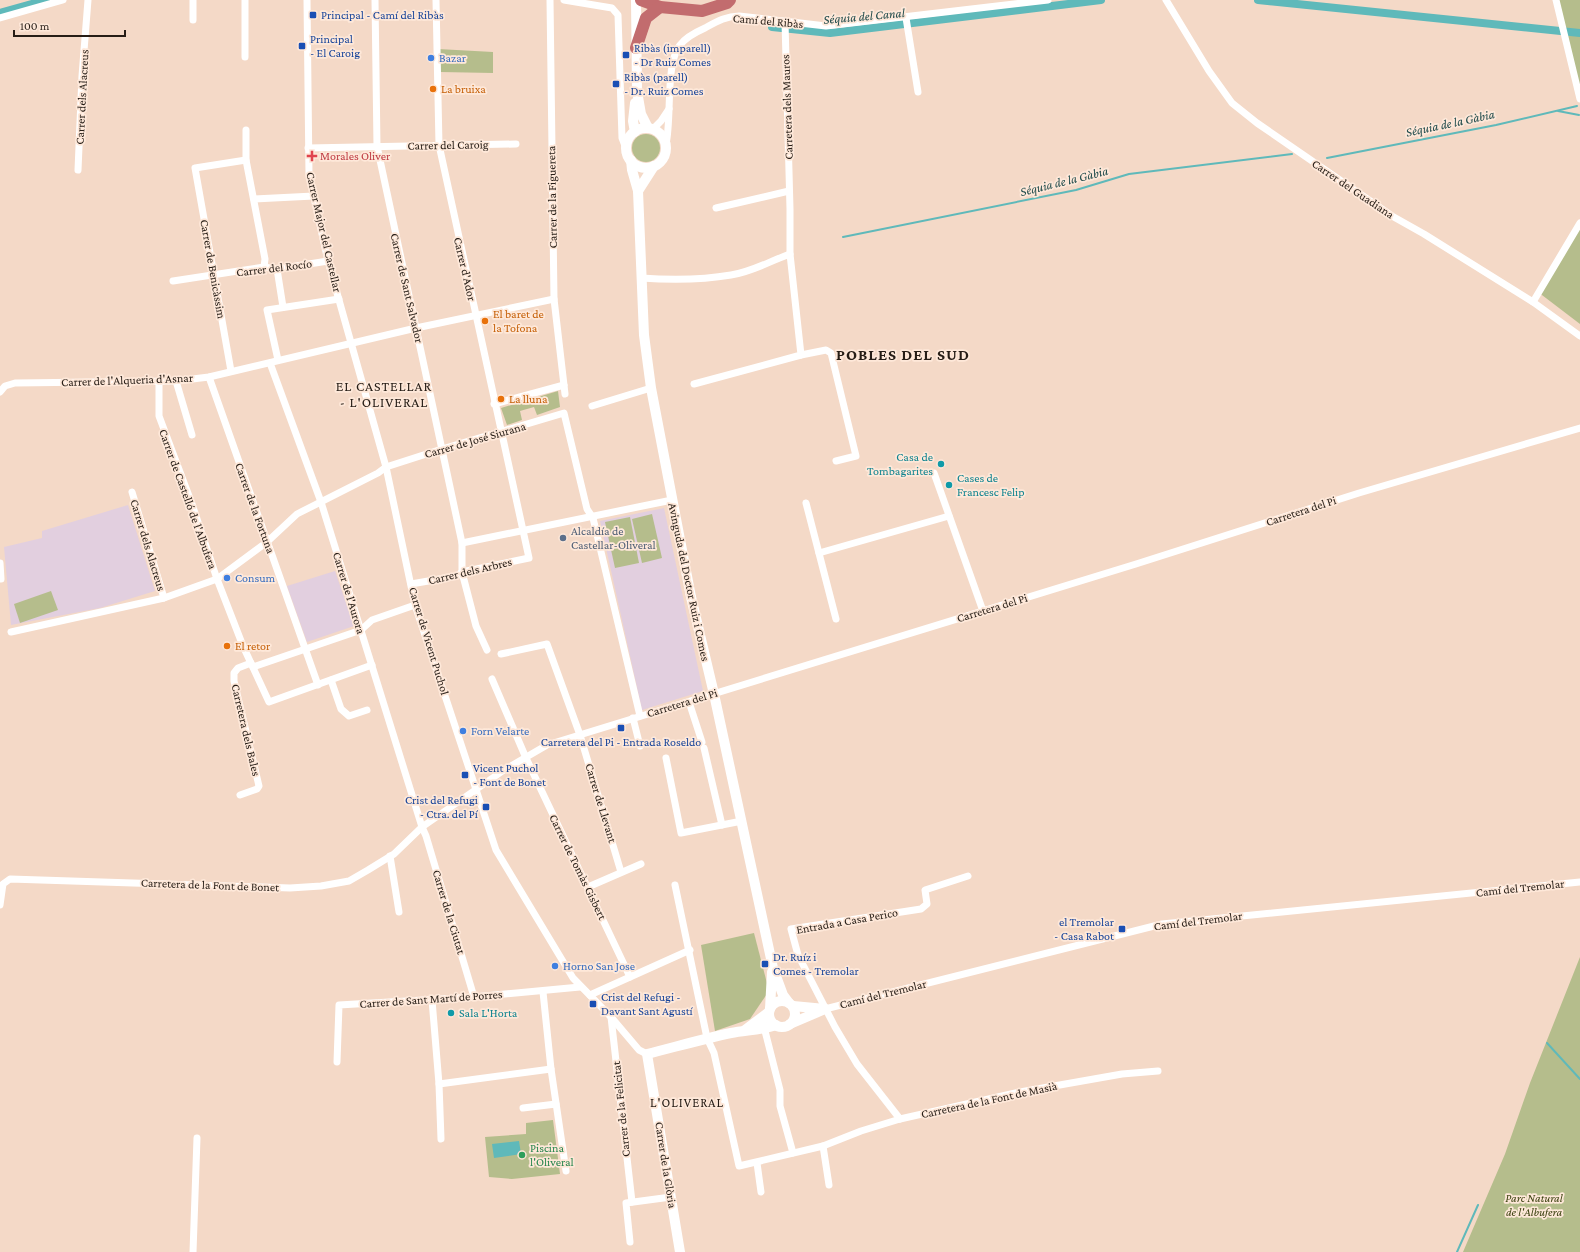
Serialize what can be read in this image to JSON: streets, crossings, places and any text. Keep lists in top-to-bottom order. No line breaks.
{"streets":{"street":["Camí del Ribàs","Carrer dels Alacreus","Carretera dels Mauros","Carrer del Caroig","Carrer del Guadiana","Carrer de la Figuereta","Carrer Major del Castellar","Carrer del Rocío","Carrer de Benicàssim","Carrer d'Ador","Carrer de Sant Salvador","Carrer de l'Alqueria d'Asnar","Carrer de José Siurana","Carrer de Castelló de l'Albufera","Carrer de la Fortuna","Carretera del Pi","Carrer dels Arbres","Avinguda del Doctor Ruiz i Comes","Carrer de l'Aurora","Carrer de Vicent Puchol","Carretera dels Bales","Carrer de Llevant","Carrer de Tomàs Gisbert","Carretera de la Font de Bonet","Camí del Tremolar","Carrer de la Ciutat","Entrada a Casa Perico","Carrer de Sant Martí de Porres","Carretera de la Font de Masià","Carrer de la Felicitat","Carrer de la Glòria"]},"crossings":[["Camí del Ribàs","Carretera dels Mauros"],["Camí del Ribàs","Avinguda del Doctor Ruiz i Comes"],["Carrer dels Alacreus","Carrer de José Siurana"],["Carrer del Caroig","Carrer Major del Castellar"],["Carrer del Caroig","Carrer d'Ador"],["Carrer del Caroig","Carrer de Sant Salvador"],["Carrer de la Figuereta","Carrer de l'Alqueria d'Asnar"],["Carrer Major del Castellar","Carrer del Rocío"],["Carrer Major del Castellar","Carrer de l'Alqueria d'Asnar"],["Carrer Major del Castellar","Carrer de José Siurana"],["Carrer Major del Castellar","Carrer de Vicent Puchol"],["Carrer del Rocío","Carrer de Benicàssim"],["Carrer de Benicàssim","Carrer de l'Alqueria d'Asnar"],["Carrer d'Ador","Carrer de l'Alqueria d'Asnar"],["Carrer d'Ador","Carrer de José Siurana"],["Carrer d'Ador","Carrer dels Arbres"],["Carrer de Sant Salvador","Carrer de l'Alqueria d'Asnar"],["Carrer de Sant Salvador","Carrer de José Siurana"],["Carrer de Sant Salvador","Carrer dels Arbres"],["Carrer de l'Alqueria d'Asnar","Carrer de Castelló de l'Albufera"],["Carrer de l'Alqueria d'Asnar","Carrer de la Fortuna"],["Carrer de l'Alqueria d'Asnar","Carrer de l'Aurora"],["Carrer de José Siurana","Carrer de Castelló de l'Albufera"],["Carrer de José Siurana","Carrer de la Fortuna"],["Carrer de José Siurana","Carrer de l'Aurora"],["Carrer de José Siurana","Carrer de Vicent Puchol"],["Carrer de Castelló de l'Albufera","Carrer de la Fortuna"],["Carrer de Castelló de l'Albufera","Carretera dels Bales"],["Carrer de la Fortuna","Carretera dels Bales"],["Carretera del Pi","Avinguda del Doctor Ruiz i Comes"],["Carretera del Pi","Carrer de l'Aurora"],["Carretera del Pi","Carrer de Vicent Puchol"],["Carretera del Pi","Carrer de Llevant"],["Carretera del Pi","Carrer de Tomàs Gisbert"],["Carretera del Pi","Carretera de la Font de Bonet"],["Carretera del Pi","Carrer de la Ciutat"],["Carrer dels Arbres","Carrer de Vicent Puchol"],["Avinguda del Doctor Ruiz i Comes","Camí del Tremolar"],["Avinguda del Doctor Ruiz i Comes","Carretera de la Font de Masià"],["Carrer de l'Aurora","Carretera dels Bales"],["Carrer de l'Aurora","Carretera de la Font de Bonet"],["Carrer de l'Aurora","Carrer de la Ciutat"],["Carrer de Vicent Puchol","Carretera dels Bales"],["Carrer de Vicent Puchol","Carrer de Sant Martí de Porres"],["Carrer de Vicent Puchol","Carrer de la Felicitat"],["Carrer de Vicent Puchol","Carrer de la Glòria"],["Carretera de la Font de Bonet","Carrer de la Ciutat"],["Camí del Tremolar","Entrada a Casa Perico"],["Carrer de la Ciutat","Carrer de Sant Martí de Porres"]],"districts":["POBLES DEL SUD","EL CASTELLAR - L'OLIVERAL","L'OLIVERAL"],"water":["Séquia del Canal","Séquia de la Gàbia"],"parks":["Parc Natural de l'Albufera"],"places":{"transit":["Principal - Camí del Ribàs","Principal - El Caroig","Ribàs (imparell) - Dr Ruiz Comes","Ribàs (parell) - Dr. Ruiz Comes","Carretera del Pi - Entrada Roseldo","Vicent Puchol - Font de Bonet","Crist del Refugi - Ctra. del Pí","el Tremolar - Casa Rabot","Dr. Ruíz i Comes - Tremolar","Crist del Refugi - Davant Sant Agustí"],"other":["Bazar","La bruixa","El baret de la Tofona","La lluna","Casa de Tombagarites","Cases de Francesc Felip","Alcaldía de Castellar-Oliveral","Consum","El retor","Forn Velarte","Horno San Jose","Sala L'Horta","Piscina l'Oliveral"],"health":["Morales Oliver"]},"scale_bar":"100 m"}
